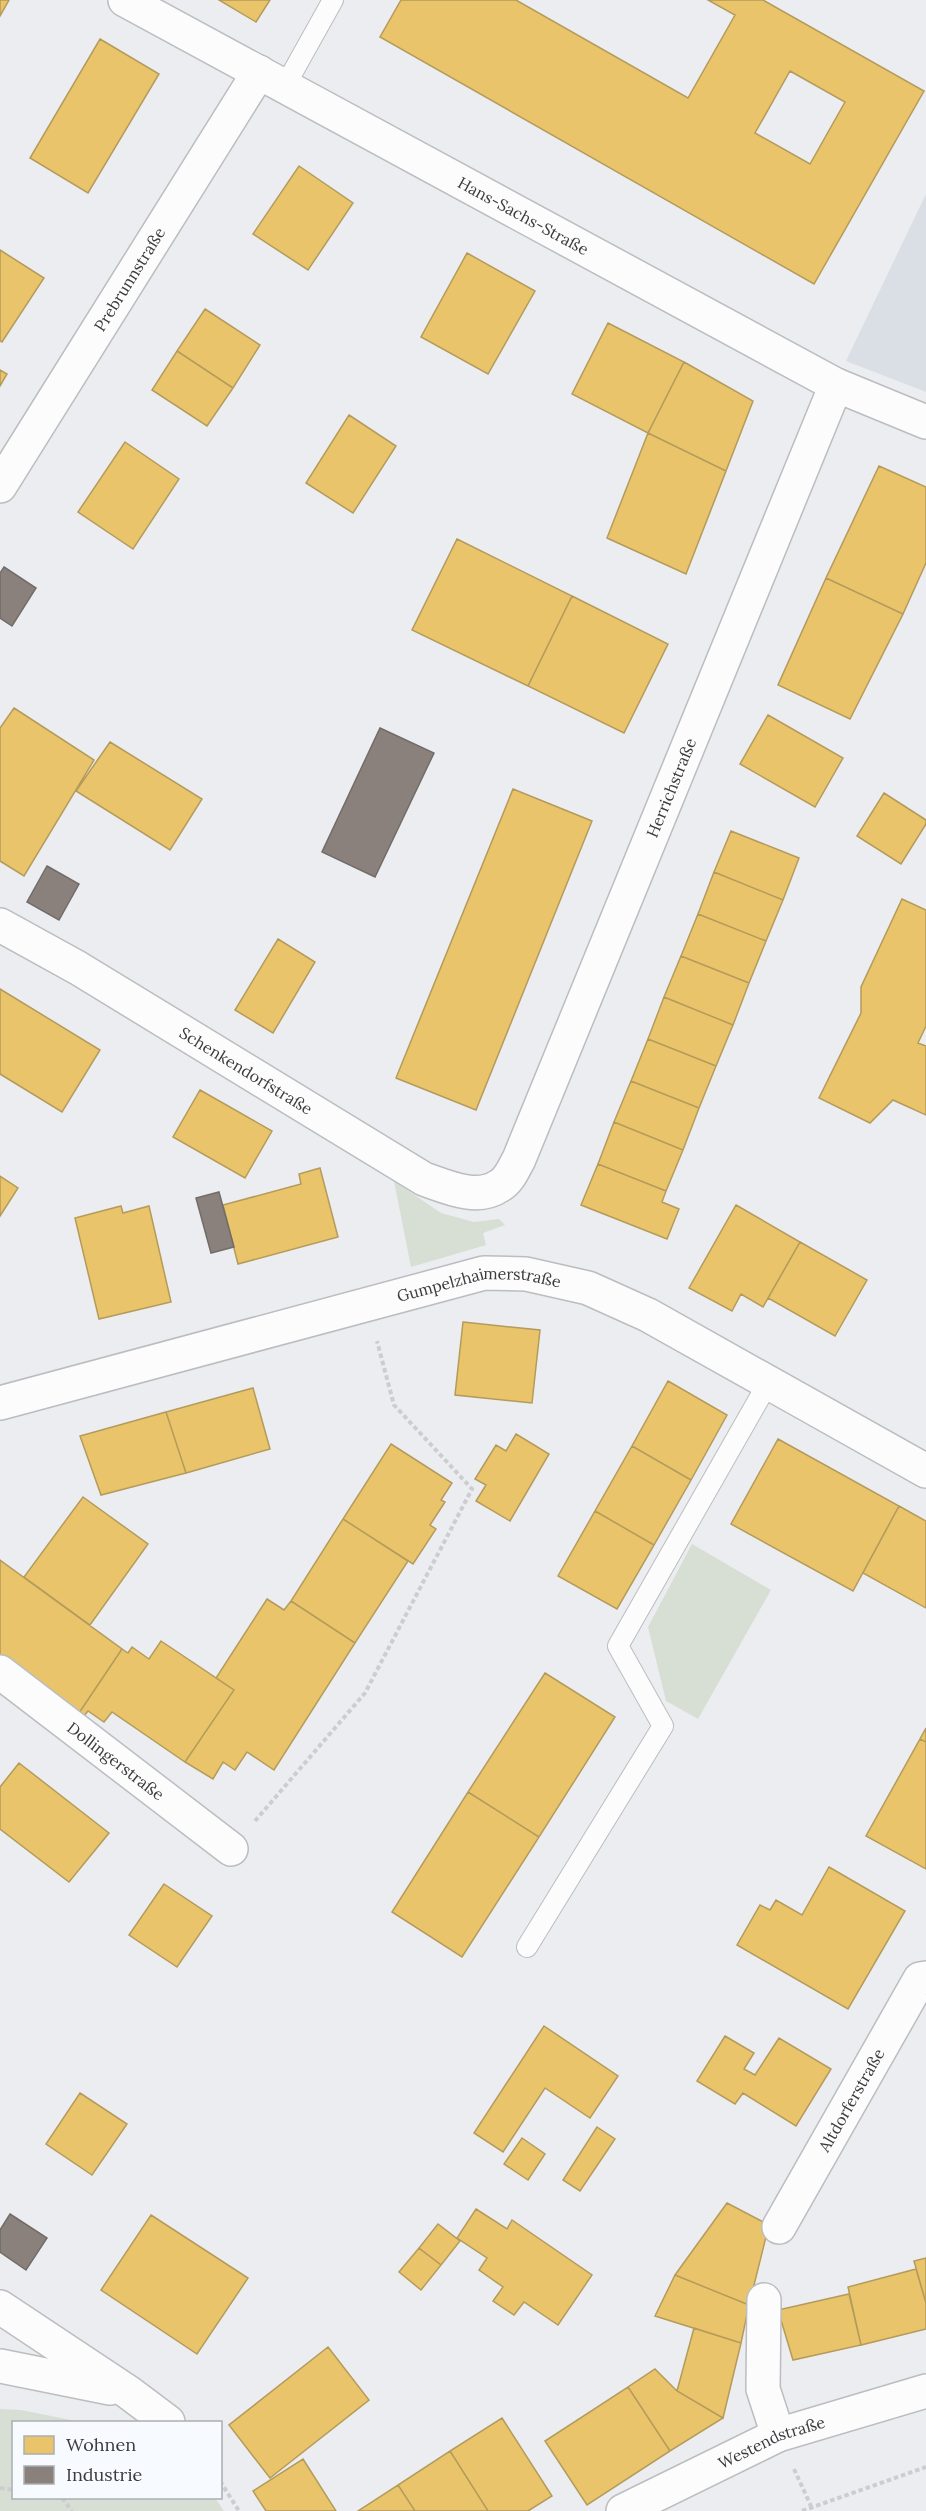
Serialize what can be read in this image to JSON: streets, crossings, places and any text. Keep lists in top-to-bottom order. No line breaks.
{"streets":{"street":["Hans-Sachs-Straße","Prebrunnstraße","Herrichstraße","Schenkendorfstraße","Gumpelzhaimerstraße","Dollingerstraße","Altdorferstraße","Westendstraße"]},"crossings":[["Hans-Sachs-Straße","Prebrunnstraße"],["Hans-Sachs-Straße","Herrichstraße"],["Herrichstraße","Schenkendorfstraße"]],"legend":["Wohnen","Industrie"]}
